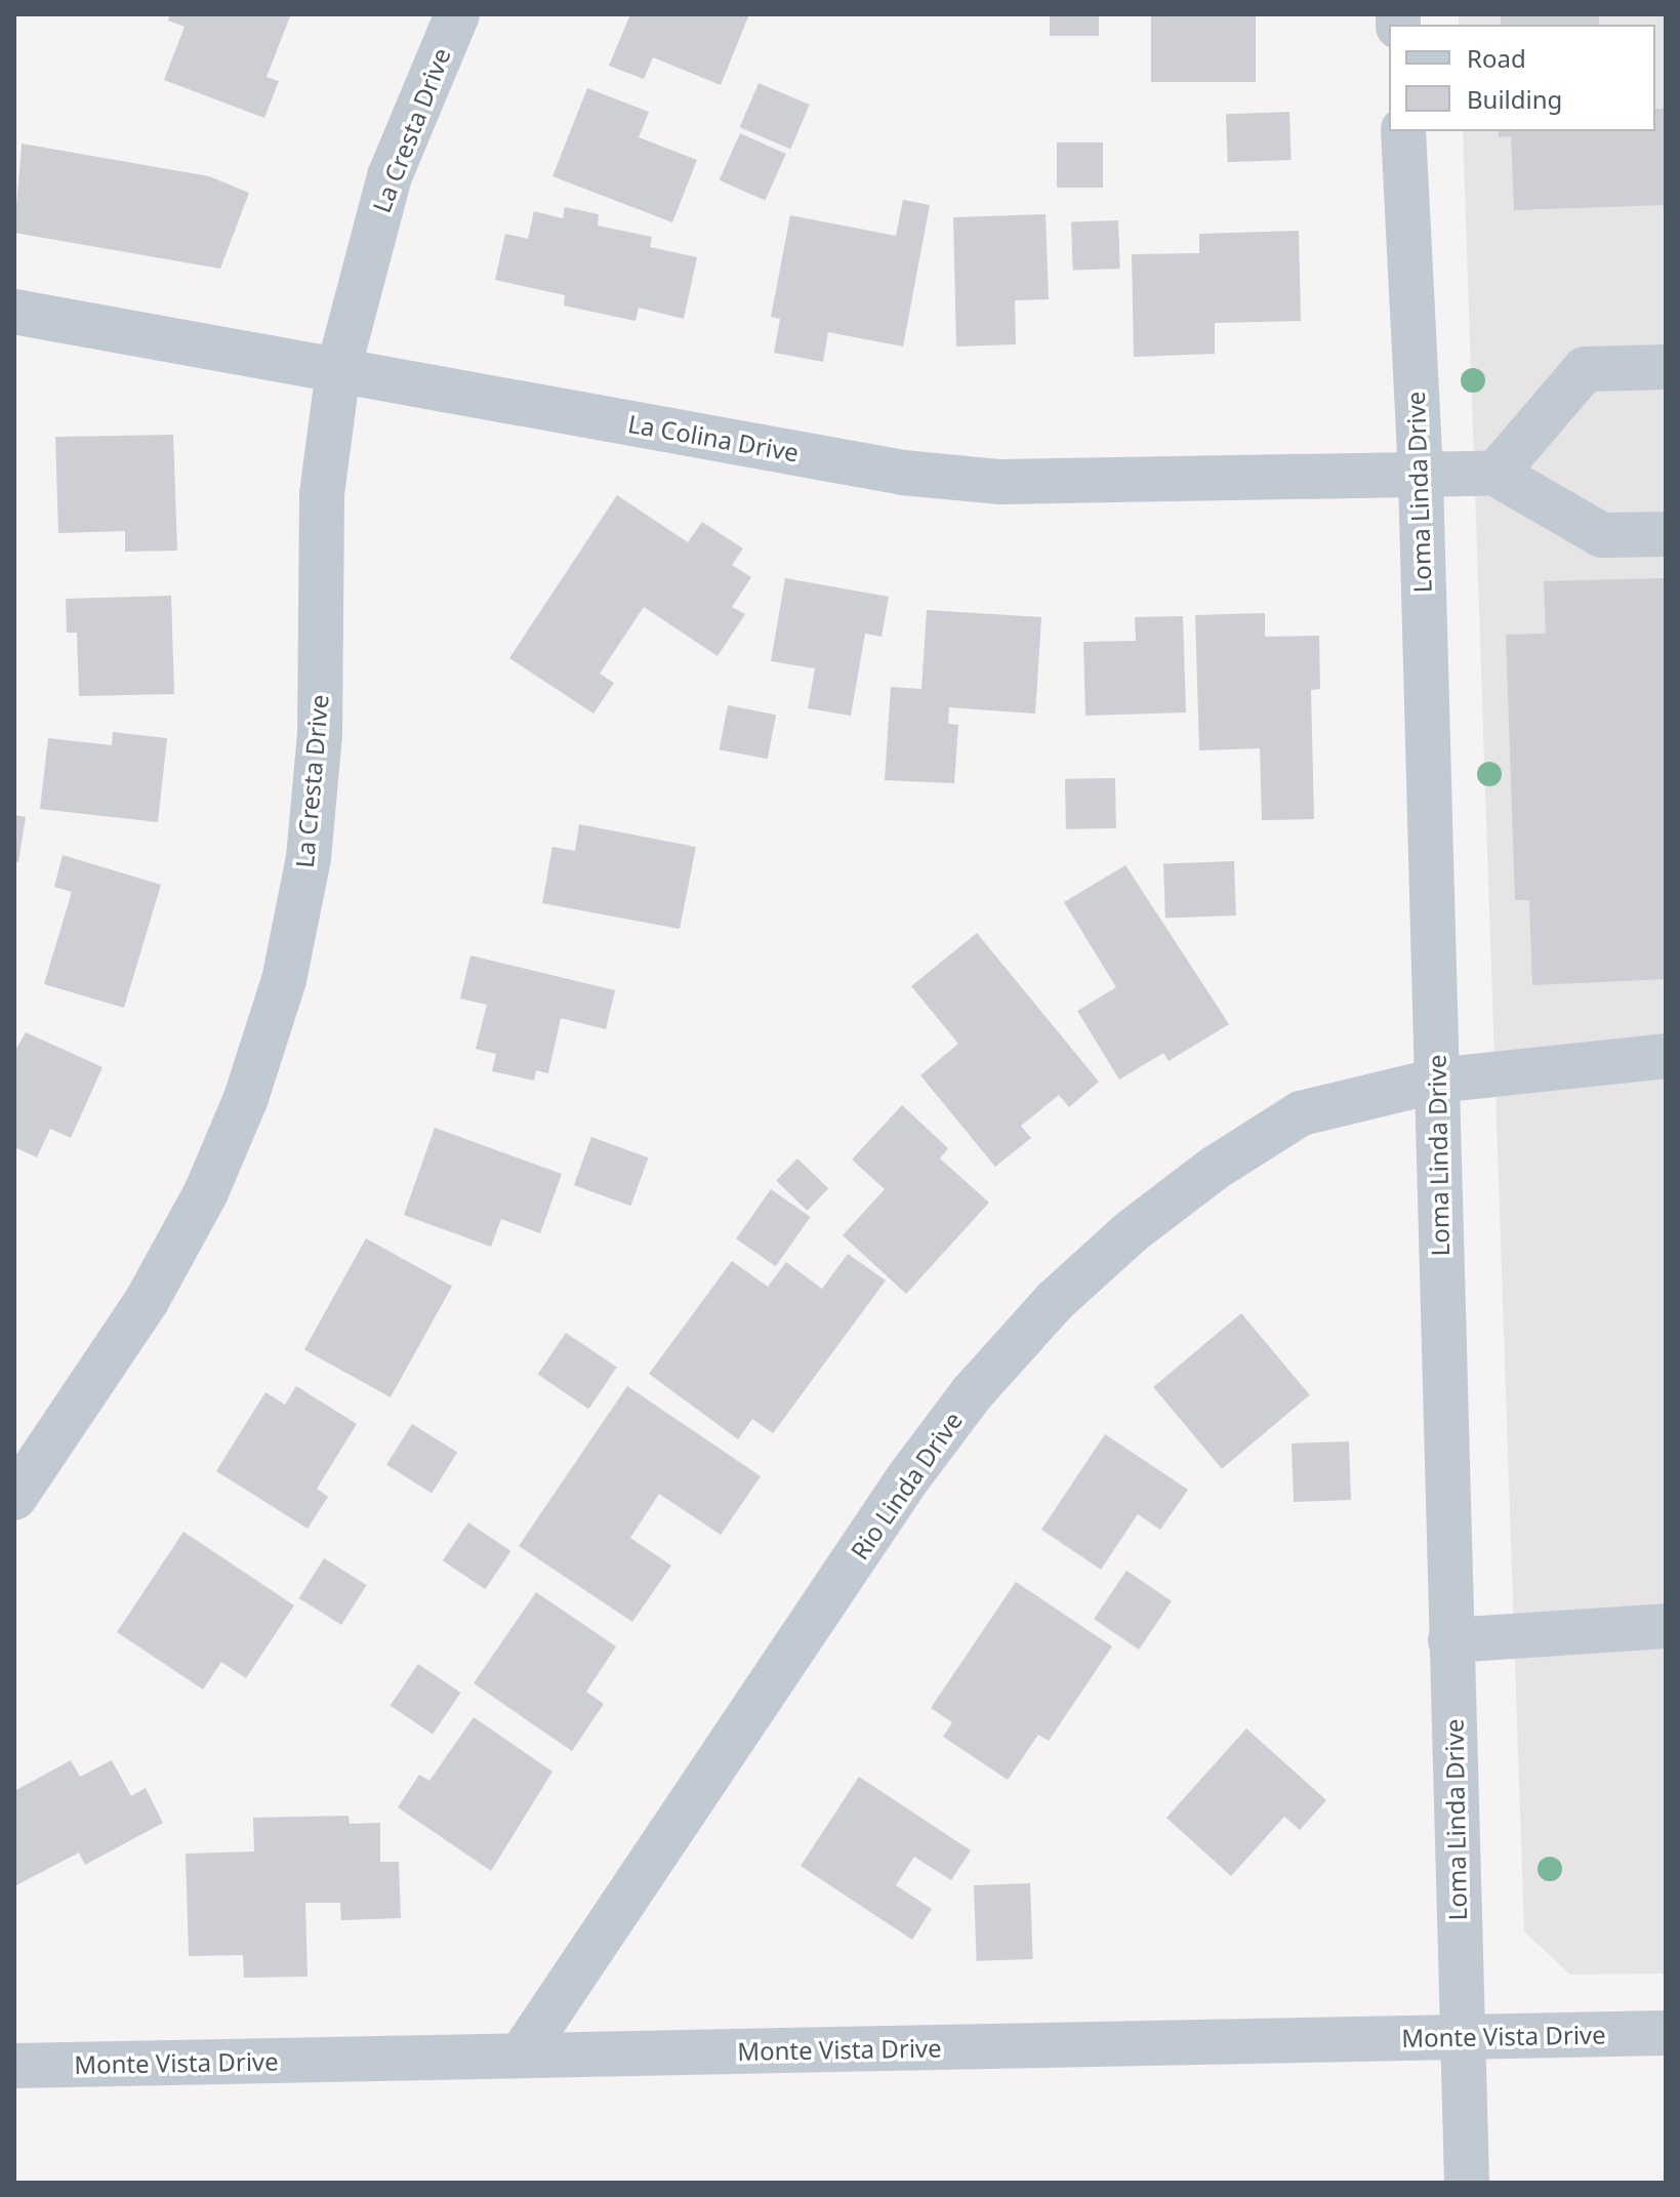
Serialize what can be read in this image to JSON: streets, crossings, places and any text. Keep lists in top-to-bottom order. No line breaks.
{"streets":{"street":["La Cresta Drive","La Colina Drive","Loma Linda Drive","Rio Linda Drive","Monte Vista Drive"]},"crossings":[["La Cresta Drive","La Colina Drive"],["La Colina Drive","Loma Linda Drive"],["Loma Linda Drive","Rio Linda Drive"],["Loma Linda Drive","Monte Vista Drive"],["Rio Linda Drive","Monte Vista Drive"]],"legend":["Road","Building"]}
